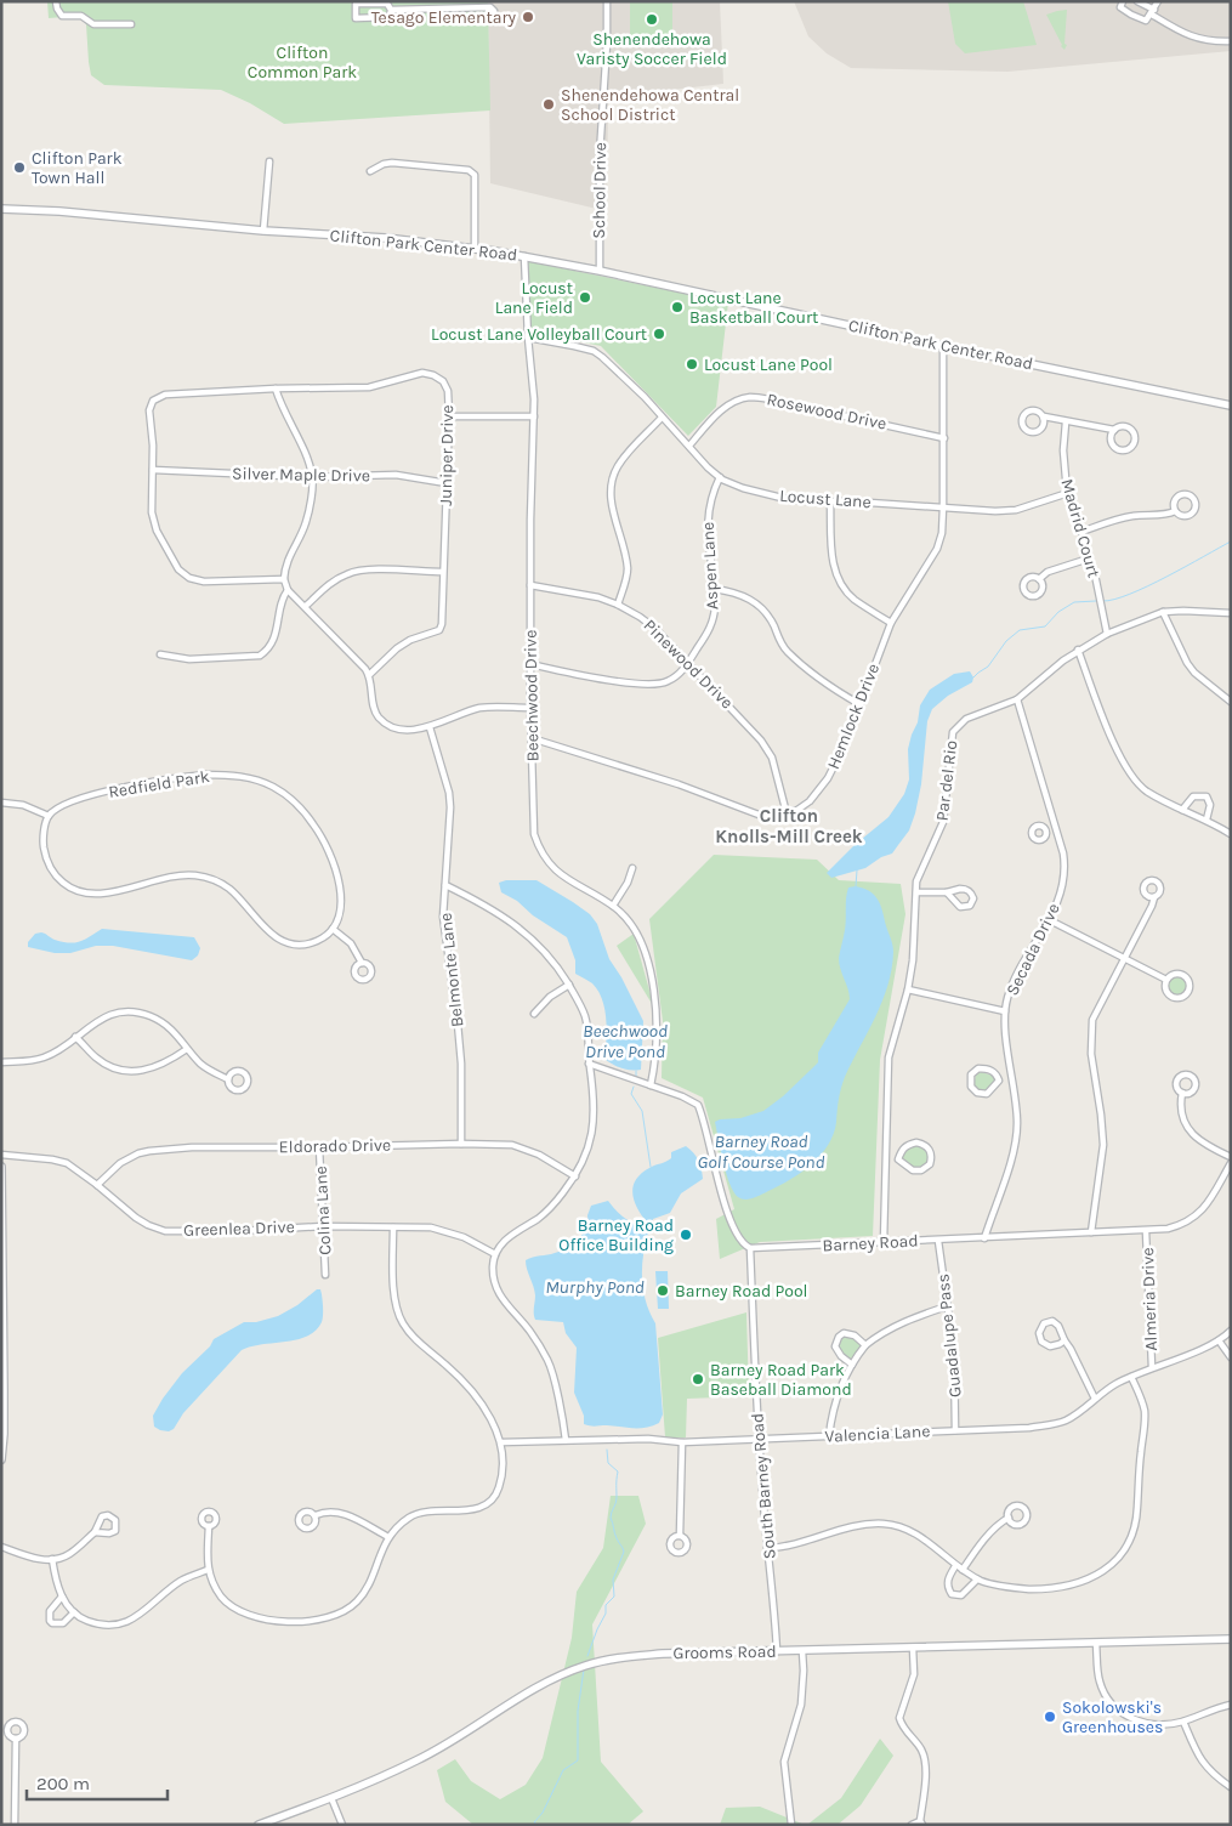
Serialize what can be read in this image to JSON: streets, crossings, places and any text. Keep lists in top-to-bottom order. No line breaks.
{"streets":{"street":["School Drive","Clifton Park Center Road","Rosewood Drive","Juniper Drive","Silver Maple Drive","Locust Lane","Madrid Court","Aspen Lane","Pinewood Drive","Beechwood Drive","Hemlock Drive","Par del Rio","Redfield Park","Secada Drive","Belmonte Lane","Eldorado Drive","Colina Lane","Greenlea Drive","Barney Road","Almeria Drive","Guadalupe Pass","Valencia Lane","South Barney Road","Grooms Road"]},"crossings":[["School Drive","Clifton Park Center Road"],["Clifton Park Center Road","Beechwood Drive"],["Clifton Park Center Road","Hemlock Drive"],["Rosewood Drive","Locust Lane"],["Rosewood Drive","Hemlock Drive"],["Juniper Drive","Silver Maple Drive"],["Locust Lane","Madrid Court"],["Locust Lane","Aspen Lane"],["Locust Lane","Beechwood Drive"],["Locust Lane","Hemlock Drive"],["Madrid Court","Par del Rio"],["Aspen Lane","Pinewood Drive"],["Aspen Lane","Beechwood Drive"],["Pinewood Drive","Beechwood Drive"],["Pinewood Drive","Hemlock Drive"],["Par del Rio","Secada Drive"],["Par del Rio","Barney Road"],["Secada Drive","Barney Road"],["Belmonte Lane","Eldorado Drive"],["Eldorado Drive","Colina Lane"],["Eldorado Drive","Greenlea Drive"],["Colina Lane","Greenlea Drive"],["Barney Road","Almeria Drive"],["Barney Road","Guadalupe Pass"],["Barney Road","South Barney Road"],["Almeria Drive","Valencia Lane"],["Guadalupe Pass","Valencia Lane"],["Valencia Lane","South Barney Road"],["South Barney Road","Grooms Road"]],"districts":["Clifton Knolls-Mill Creek"],"water":["Beechwood Drive Pond","Barney Road Golf Course Pond","Murphy Pond"],"parks":["Clifton Common Park"],"places":["Tesago Elementary","Shenendehowa Varisty Soccer Field","Shenendehowa Central School District","Clifton Park Town Hall","Locust Lane Field","Locust Lane Basketball Court","Locust Lane Volleyball Court","Locust Lane Pool","Barney Road Office Building","Barney Road Pool","Barney Road Park Baseball Diamond","Sokolowski's Greenhouses"],"scale_bar":"200 m"}
